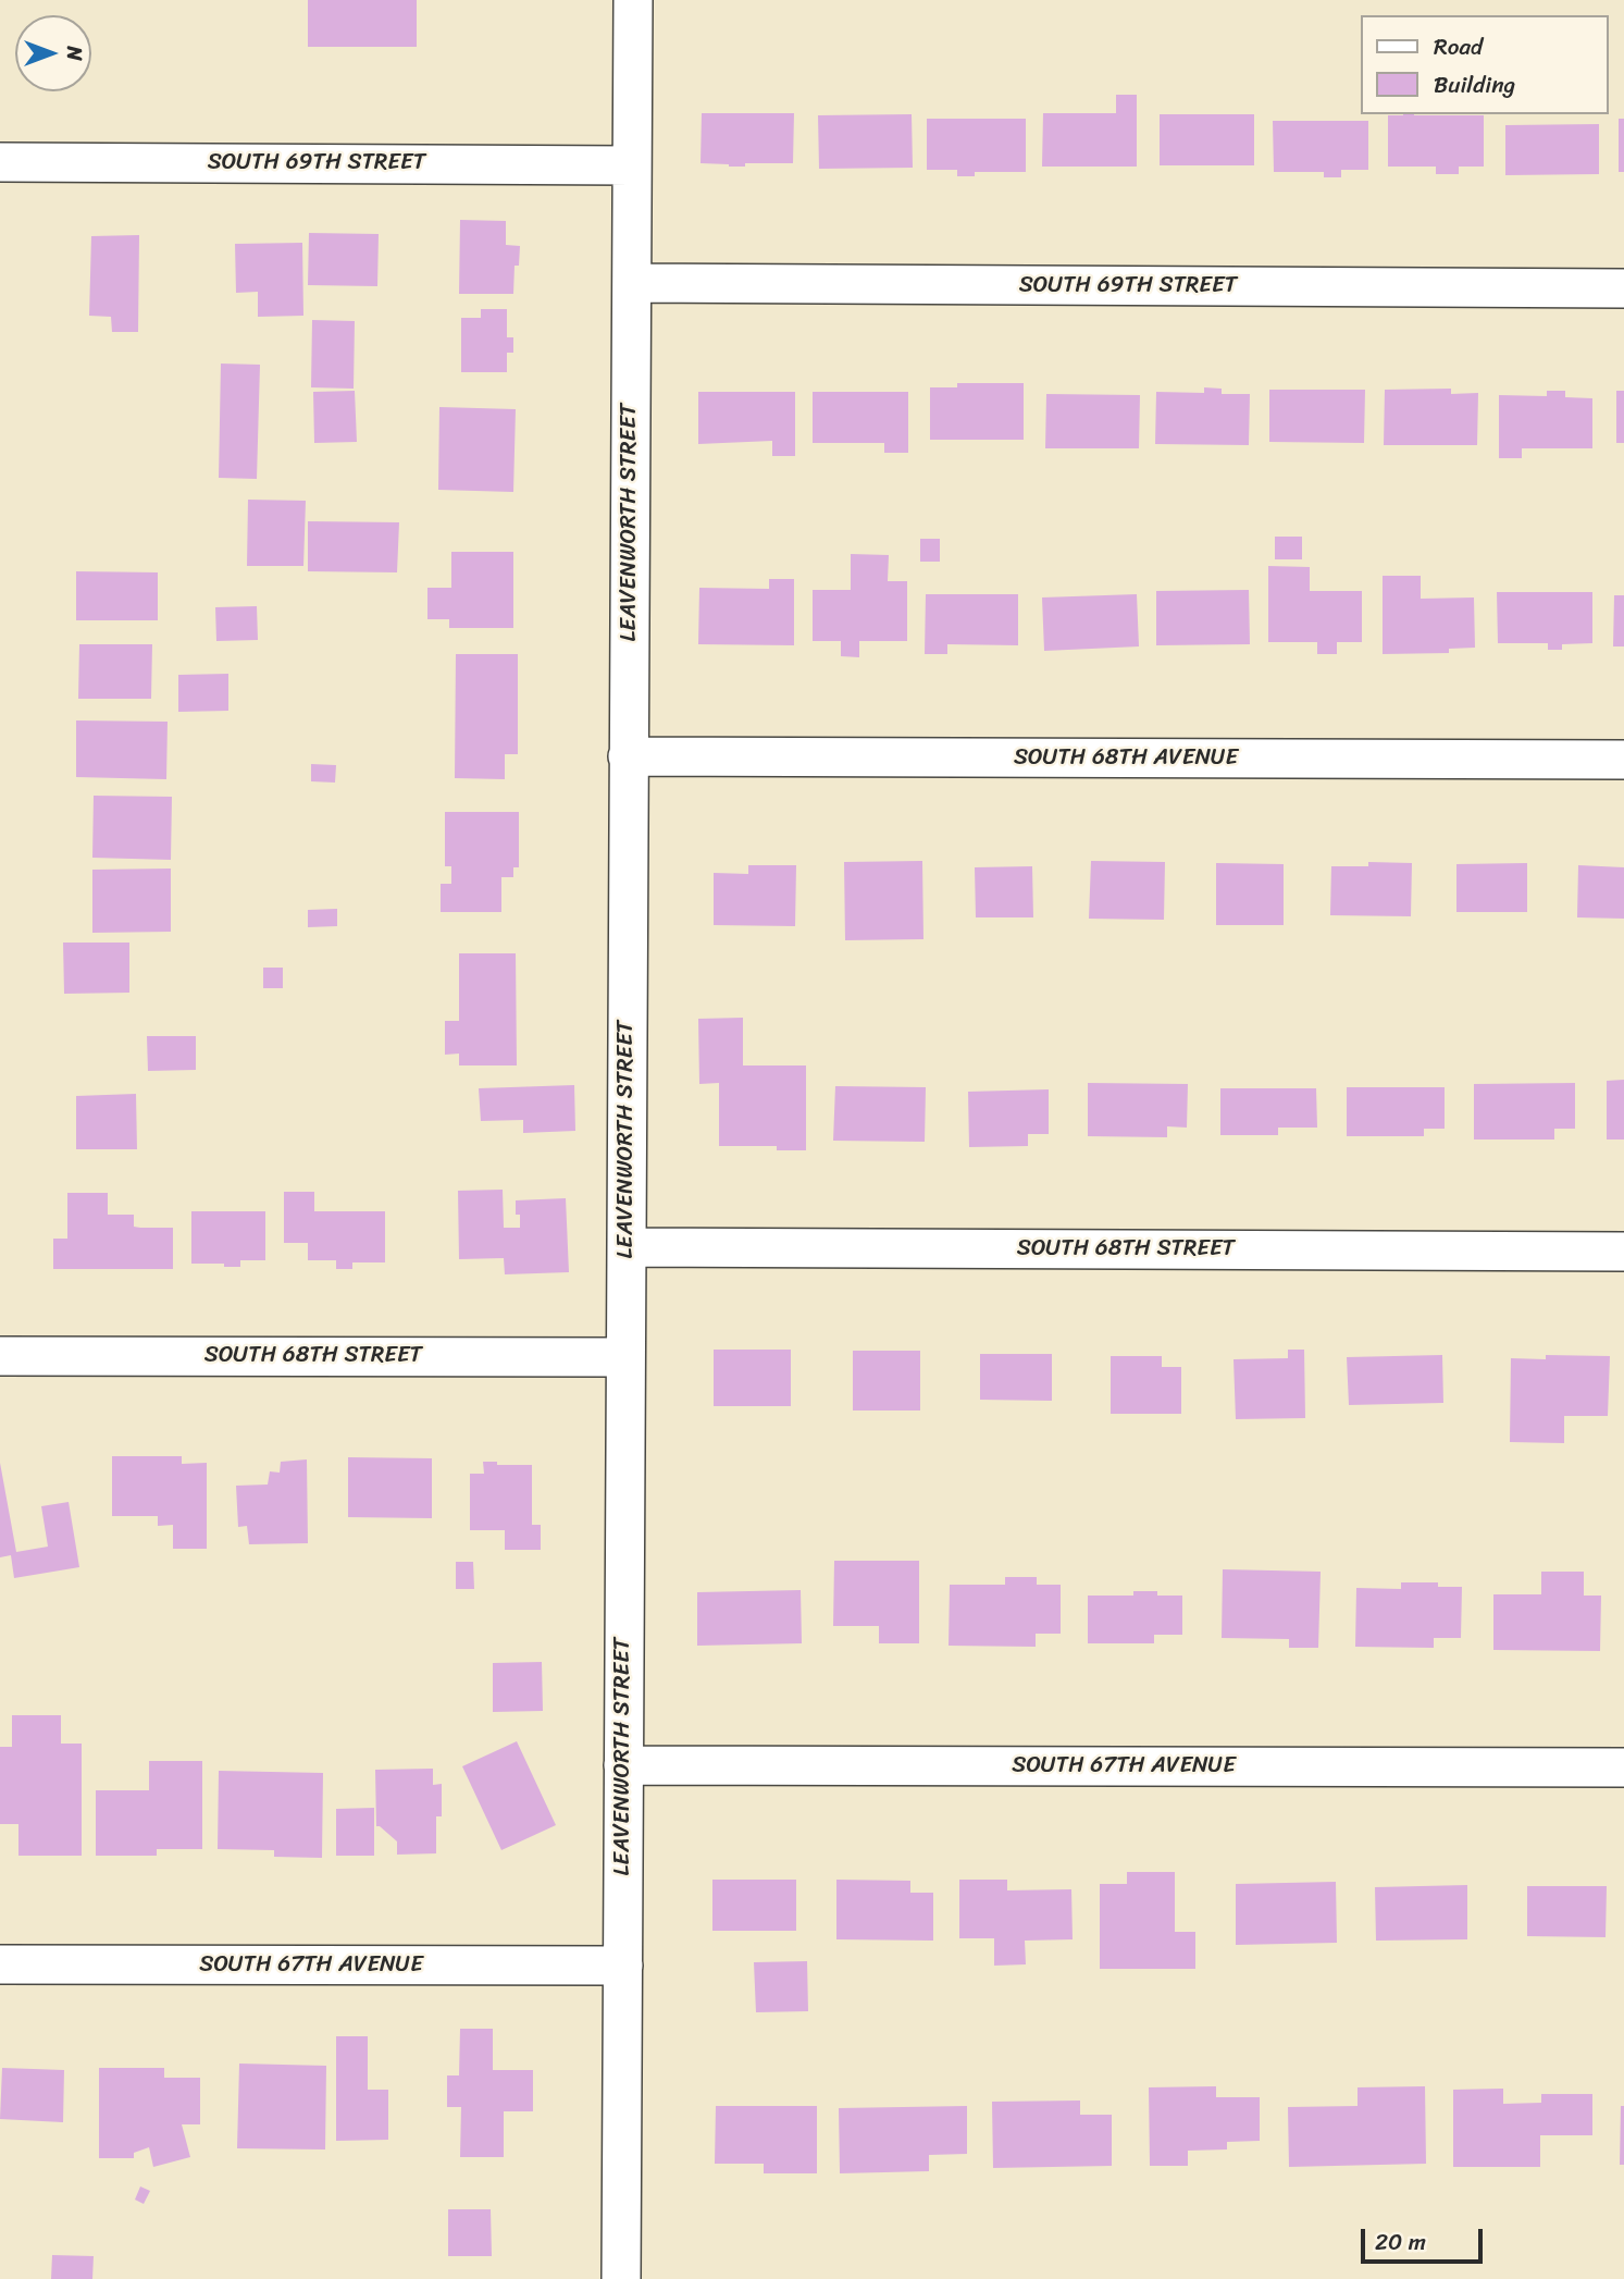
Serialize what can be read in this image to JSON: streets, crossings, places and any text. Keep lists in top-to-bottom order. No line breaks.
{"streets":{"street":["SOUTH 69TH STREET","LEAVENWORTH STREET","SOUTH 68TH AVENUE","SOUTH 68TH STREET","SOUTH 67TH AVENUE"]},"crossings":[["SOUTH 69TH STREET","LEAVENWORTH STREET"],["LEAVENWORTH STREET","SOUTH 68TH AVENUE"],["LEAVENWORTH STREET","SOUTH 68TH STREET"],["LEAVENWORTH STREET","SOUTH 67TH AVENUE"]],"legend":["Road","Building"],"scale_bar":"20 m","north":"right"}
